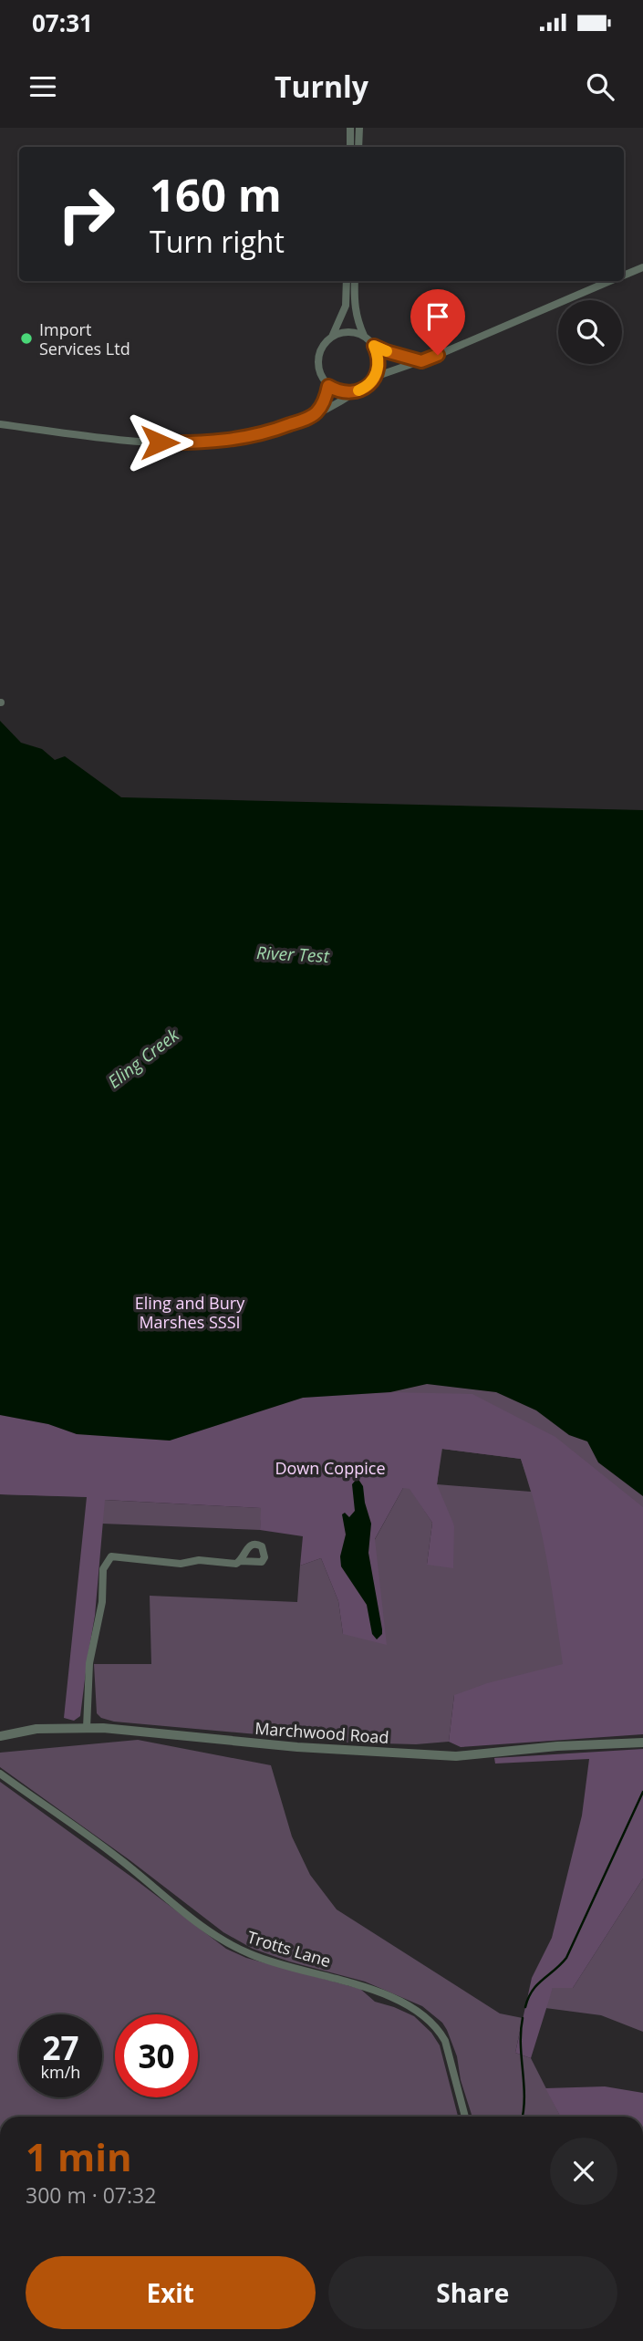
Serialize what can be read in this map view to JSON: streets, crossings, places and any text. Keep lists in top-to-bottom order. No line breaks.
{"streets":{"street":["Marchwood Road","Trotts Lane"]},"water":["River Test","Eling Creek"],"parks":["Eling and Bury Marshes SSSI","Down Coppice"],"places":["Import Services Ltd"],"page":{"status":"07:31","header":"Turnly","turn":["160 m","Turn right"],"speed":"27 km/h","limit":"30","heading":["1 min","300 m · 07:32"],"buttons":["Exit","Share"]}}
